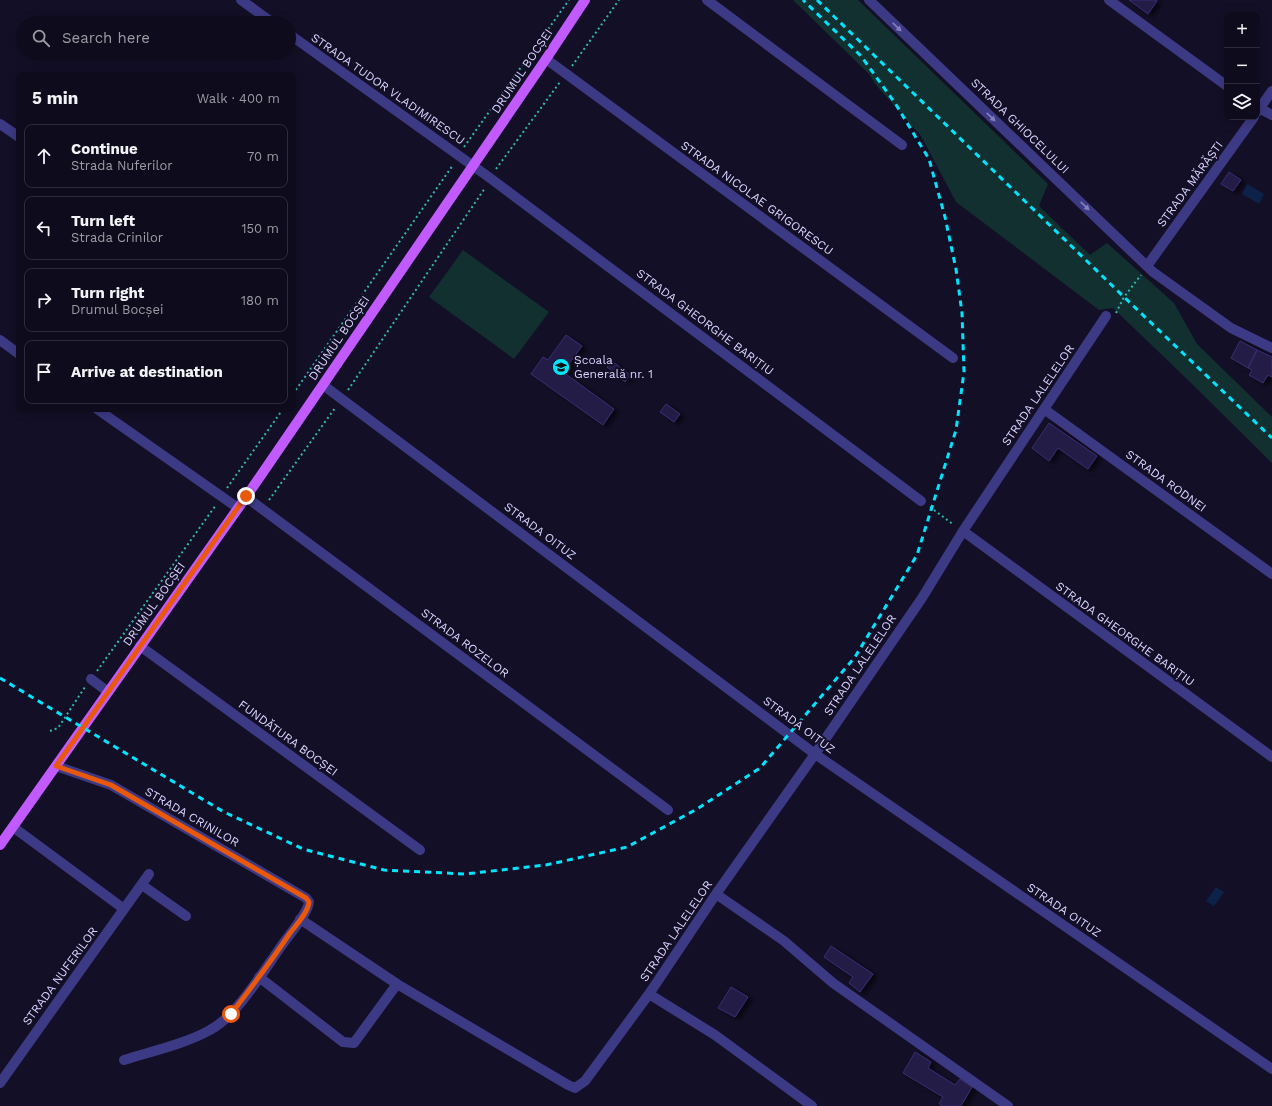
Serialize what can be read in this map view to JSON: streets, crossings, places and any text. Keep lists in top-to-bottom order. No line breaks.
{"streets":{"main road":["DRUMUL BOCȘEI"],"street":["STRADA TUDOR VLADIMIRESCU","STRADA GHIOCELULUI","STRADA MĂRĂȘTI","STRADA NICOLAE GRIGORESCU","STRADA GHEORGHE BARIȚIU","STRADA LALELELOR","STRADA RODNEI","STRADA OITUZ","STRADA ROZELOR","FUNDĂTURA BOCȘEI","STRADA CRINILOR","STRADA NUFERILOR"]},"crossings":[["DRUMUL BOCȘEI","STRADA TUDOR VLADIMIRESCU"],["DRUMUL BOCȘEI","STRADA NICOLAE GRIGORESCU"],["DRUMUL BOCȘEI","STRADA GHEORGHE BARIȚIU"],["DRUMUL BOCȘEI","STRADA OITUZ"],["DRUMUL BOCȘEI","STRADA ROZELOR"],["DRUMUL BOCȘEI","FUNDĂTURA BOCȘEI"],["DRUMUL BOCȘEI","STRADA CRINILOR"],["STRADA TUDOR VLADIMIRESCU","STRADA GHEORGHE BARIȚIU"],["STRADA GHIOCELULUI","STRADA MĂRĂȘTI"],["STRADA GHEORGHE BARIȚIU","STRADA LALELELOR"],["STRADA LALELELOR","STRADA RODNEI"],["STRADA LALELELOR","STRADA OITUZ"]],"one_way":["STRADA GHIOCELULUI"],"places":{"school or university":["Școala Generală nr. 1"]},"page":{"map_buttons":["+","−"],"search":"Search here","heading":["5 min","Walk · 400 m"],"list":[["Continue","Strada Nuferilor","70 m"],["Turn left","Strada Crinilor","150 m"],["Turn right","Drumul Bocșei","180 m"],"Arrive at destination"]}}
